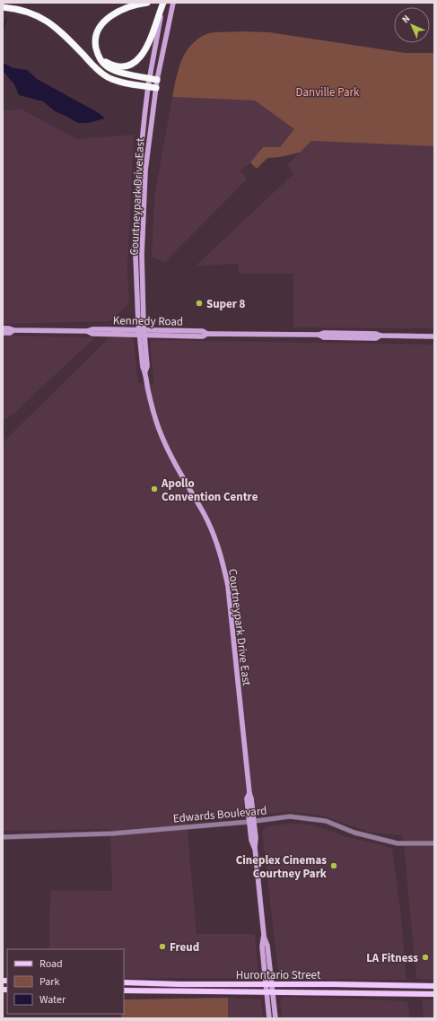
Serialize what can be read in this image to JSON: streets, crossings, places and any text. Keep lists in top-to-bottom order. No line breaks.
{"streets":{"main road":["Courtneypark Drive East","Kennedy Road","Hurontario Street"],"street":["Edwards Boulevard"]},"crossings":[["Courtneypark Drive East","Kennedy Road"],["Courtneypark Drive East","Edwards Boulevard"],["Courtneypark Drive East","Hurontario Street"]],"parks":["Danville Park"],"places":["Super 8","Apollo Convention Centre","Cineplex Cinemas Courtney Park","Freud","LA Fitness"],"legend":["Road","Park","Water"],"north":"top left"}
